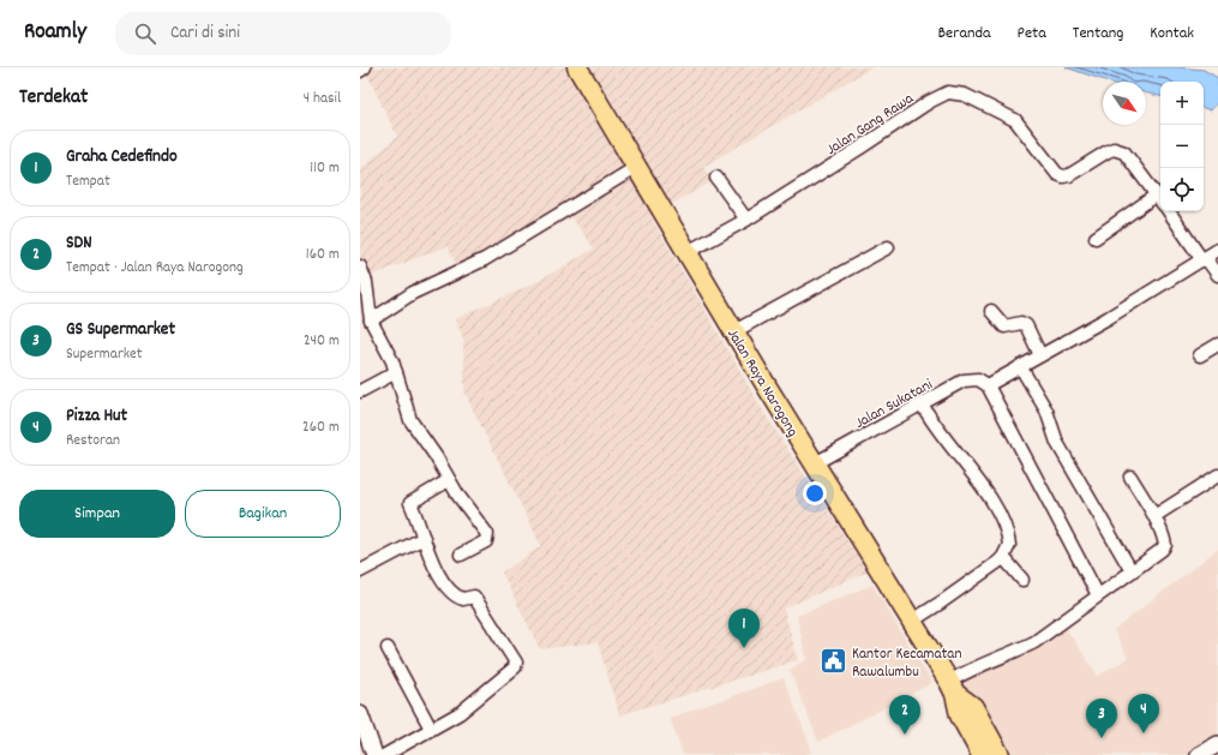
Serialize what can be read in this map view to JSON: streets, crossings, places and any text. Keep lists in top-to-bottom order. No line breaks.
{"streets":{"main road":["Jalan Raya Narogong"],"street":["Jalan Gang Rawa","Jalan Sukatani"]},"crossings":[["Jalan Gang Rawa","Jalan Raya Narogong"],["Jalan Raya Narogong","Jalan Sukatani"]],"places":{"public building":["Kantor Kecamatan Rawalumbu"]},"north":"bottom right","page":{"header":"Roamly","search":"Cari di sini","nav":["Beranda","Peta","Tentang","Kontak"],"heading":["Terdekat","4 hasil"],"map_buttons":["+","−"],"list":[{"mark":"1","name":"Graha Cedefindo","note":"Tempat","value":"110 m"},{"mark":"2","name":"SDN","note":"Tempat · Jalan Raya Narogong","value":"160 m"},{"mark":"3","name":"GS Supermarket","note":"Supermarket","value":"240 m"},{"mark":"4","name":"Pizza Hut","note":"Restoran","value":"260 m"}],"buttons":["Simpan","Bagikan"],"pins":["1","4","2","3"]}}
